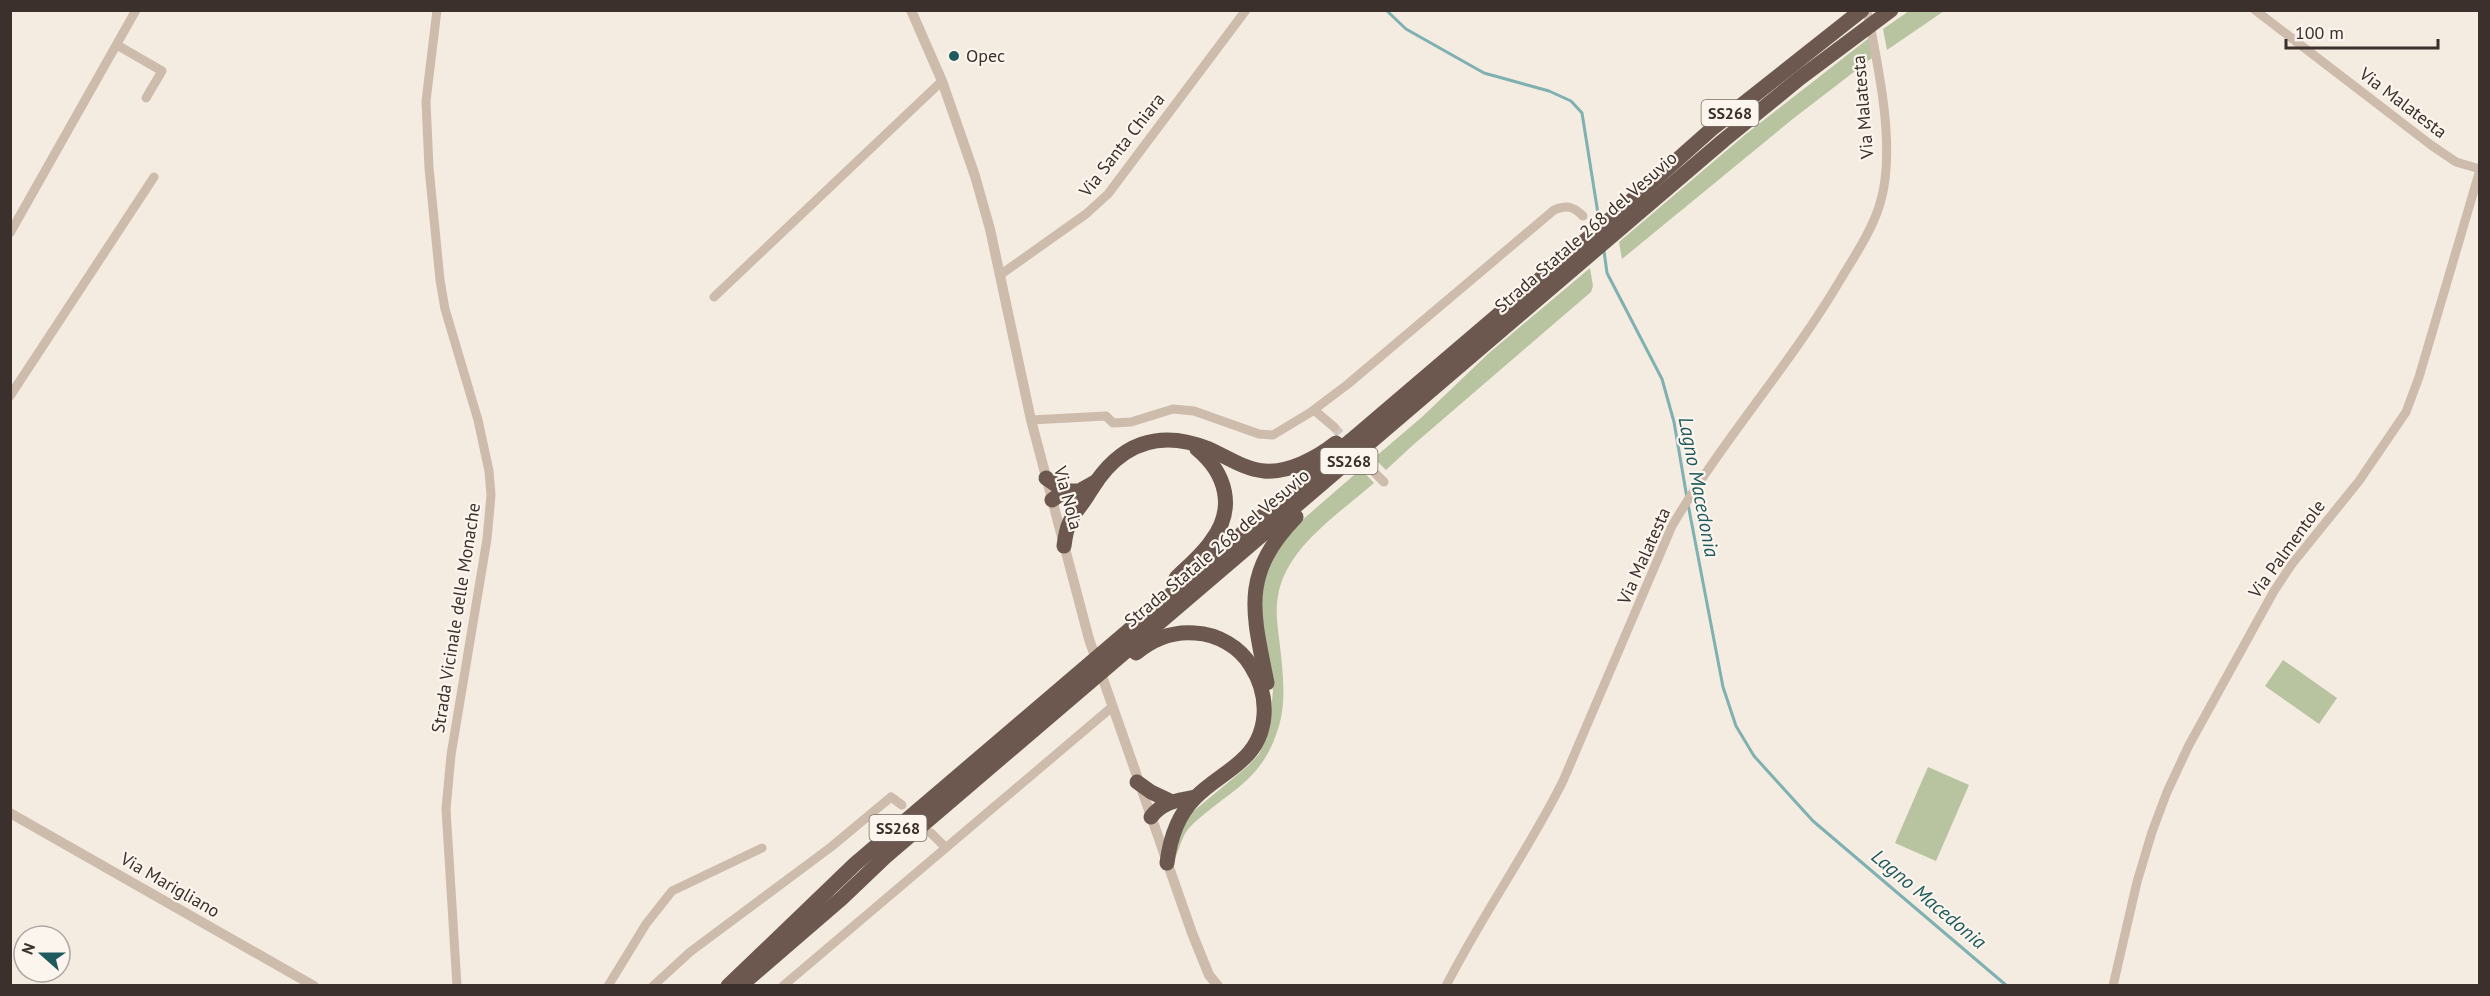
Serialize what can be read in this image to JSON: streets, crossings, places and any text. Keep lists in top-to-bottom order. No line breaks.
{"streets":{"highway":["SS268","Strada Statale 268 del Vesuvio"],"street":["Via Malatesta","Via Santa Chiara","Via Nola","Via Palmentole","Strada Vicinale delle Monache","Via Marigliano"]},"crossings":[["Via Malatesta","Strada Statale 268 del Vesuvio"],["Via Malatesta","Via Palmentole"],["SS268","Strada Statale 268 del Vesuvio"],["SS268","Via Nola"],["Via Santa Chiara","Via Nola"]],"water":["Lagno Macedonia"],"places":["Opec"],"scale_bar":"100 m","north":"left"}
